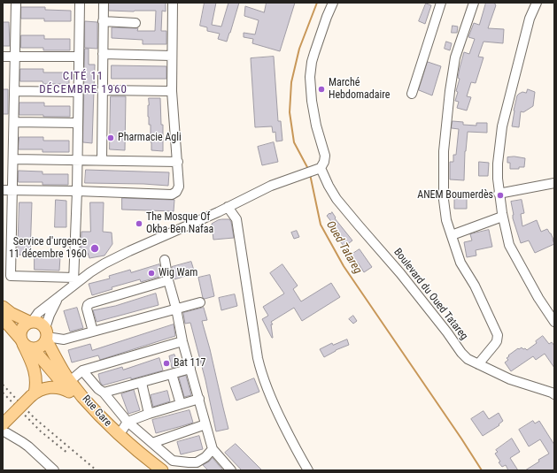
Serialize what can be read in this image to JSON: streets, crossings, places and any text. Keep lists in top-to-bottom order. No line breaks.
{"streets":{"main road":["Rue Gare"],"street":["Boulevard du Oued Tatareg"]},"districts":["CITÉ 11 DÉCEMBRE 1960"],"water":["Oued Tatareg"],"places":["Marché Hebdomadaire","Pharmacie Agli","ANEM Boumerdès","The Mosque Of Okba Ben Nafaa","Service d'urgence 11 décembre 1960","Wig Wam","Bat 117"]}
